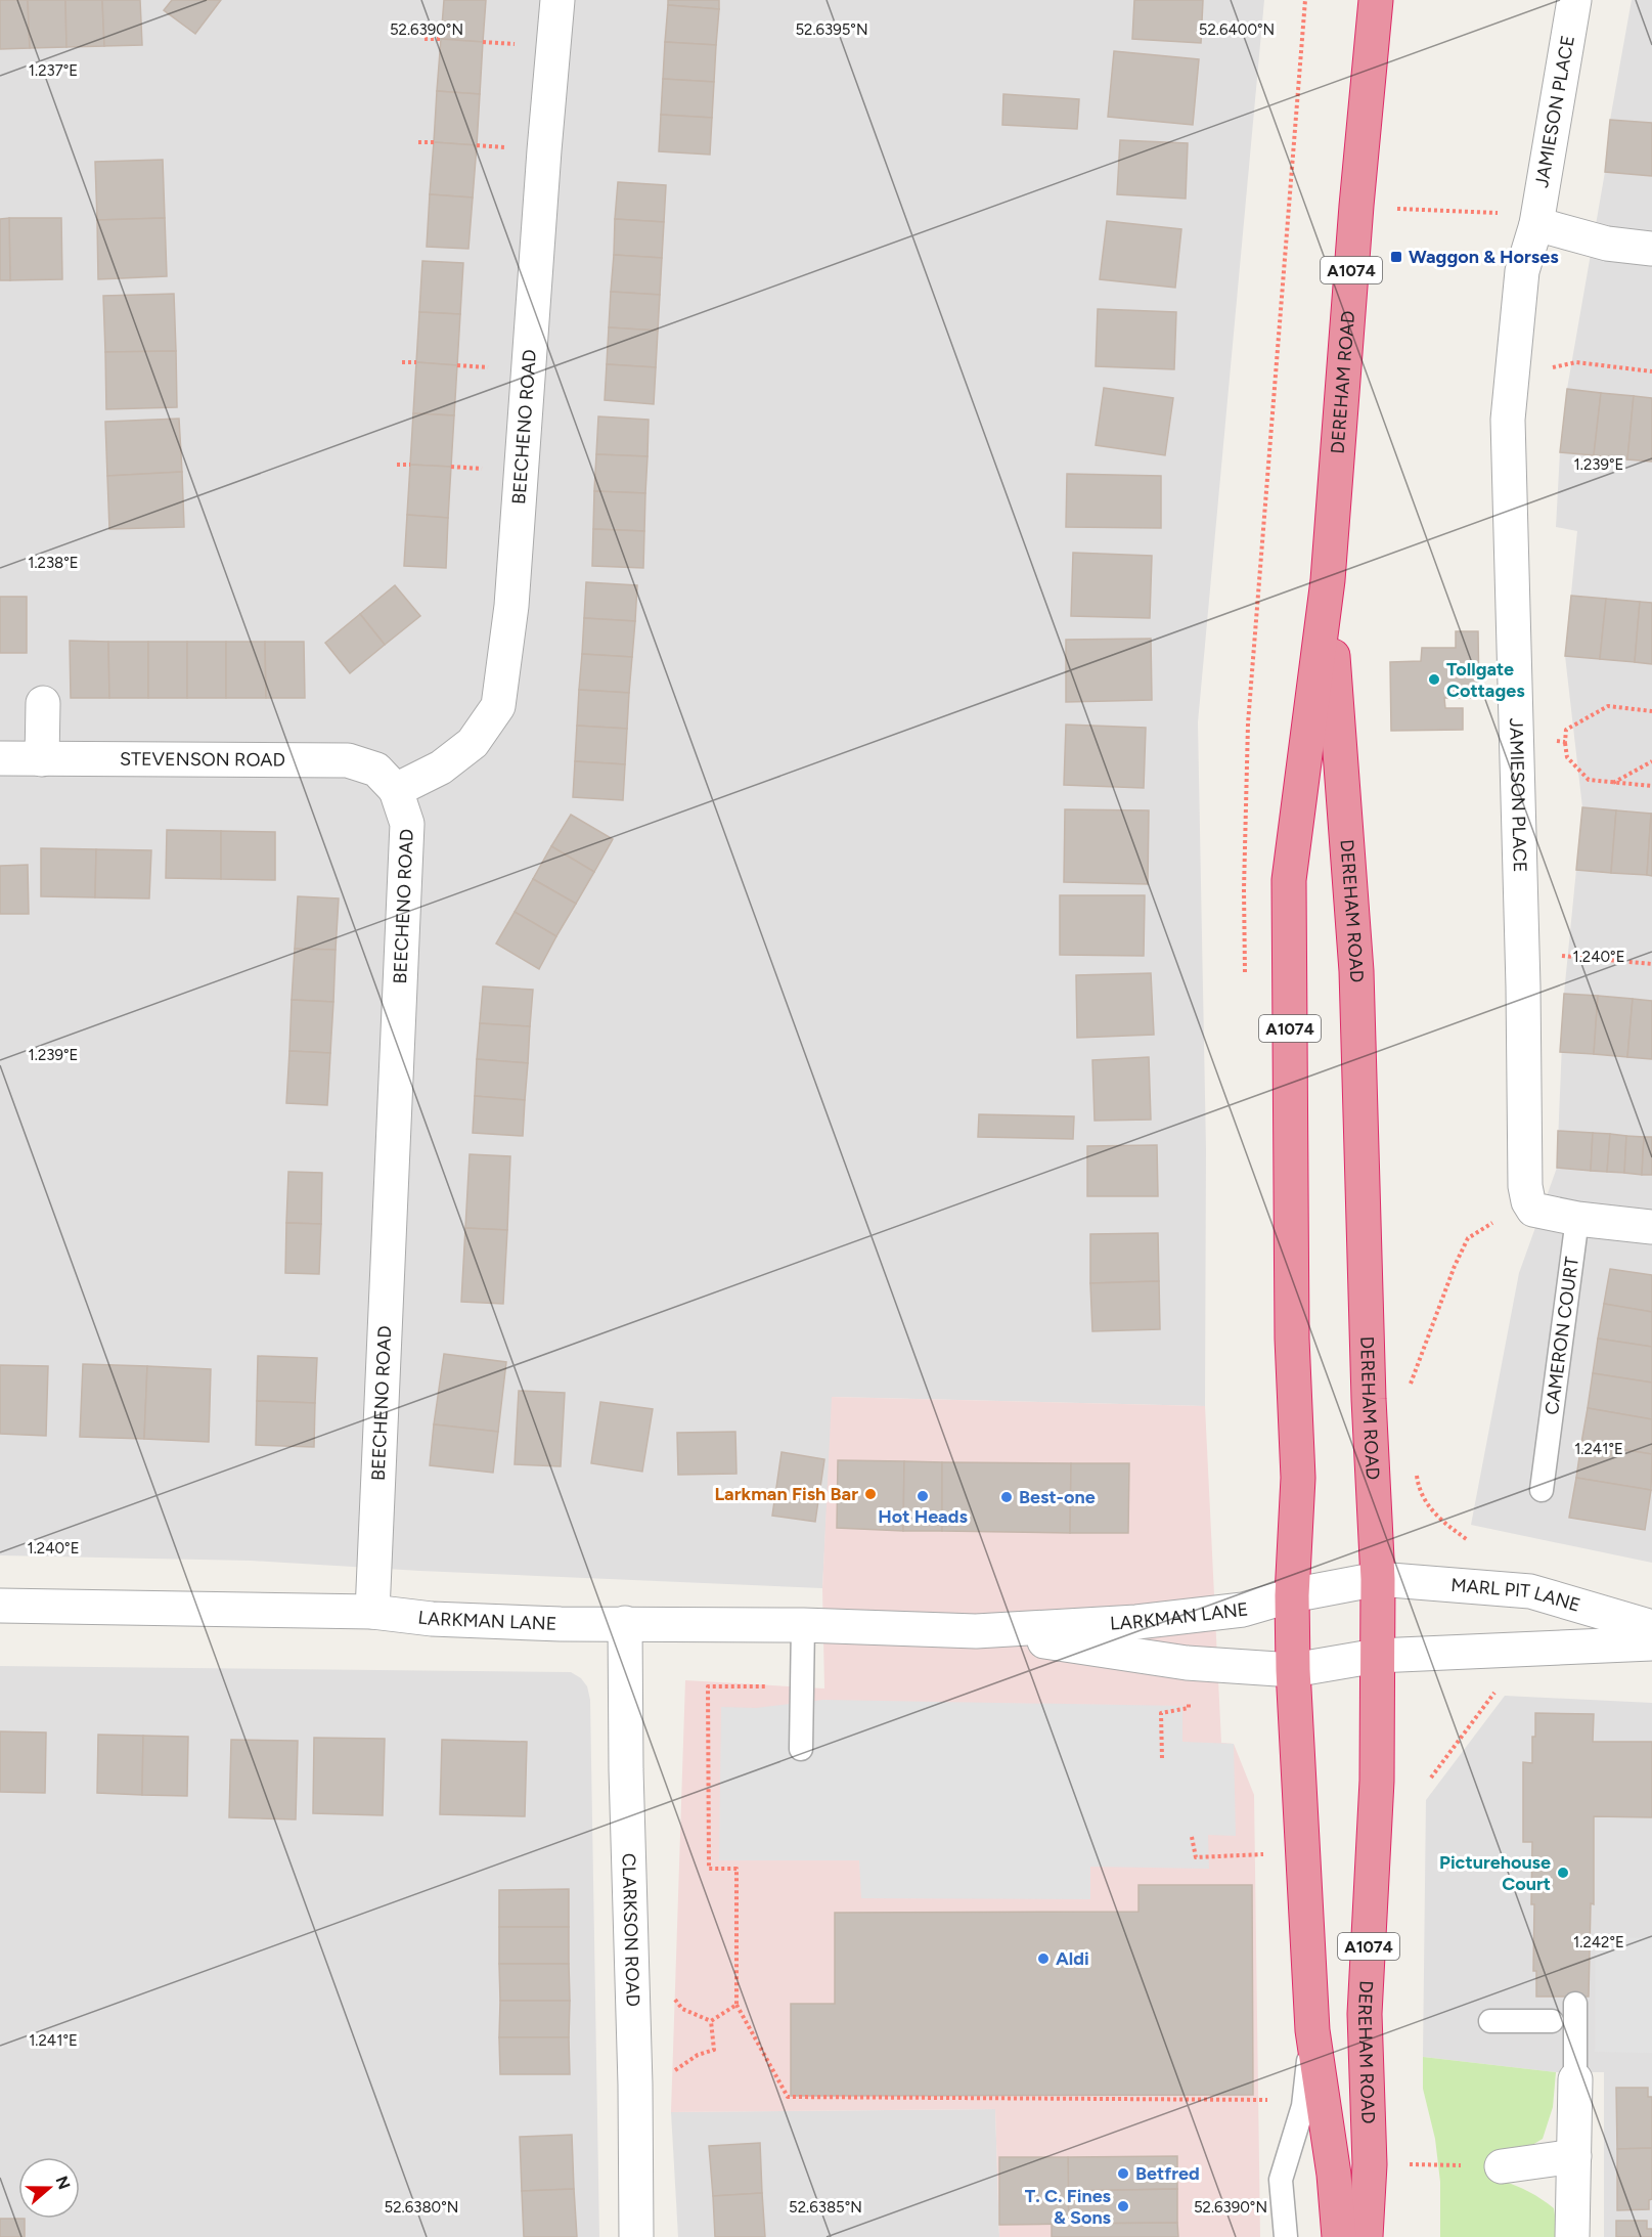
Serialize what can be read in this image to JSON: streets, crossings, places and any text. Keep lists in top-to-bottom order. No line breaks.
{"streets":{"highway":["A1074","DEREHAM ROAD"],"street":["JAMIESON PLACE","BEECHENO ROAD","STEVENSON ROAD","MARL PIT LANE","LARKMAN LANE","CLARKSON ROAD"],"lane":["CAMERON COURT"]},"crossings":[["DEREHAM ROAD","MARL PIT LANE"],["DEREHAM ROAD","LARKMAN LANE"],["BEECHENO ROAD","STEVENSON ROAD"],["BEECHENO ROAD","LARKMAN LANE"],["MARL PIT LANE","LARKMAN LANE"],["LARKMAN LANE","CLARKSON ROAD"]],"places":{"transit":["Waggon & Horses"],"other":["Tollgate Cottages","Larkman Fish Bar","Hot Heads","Best-one","Picturehouse Court","Aldi","Betfred","T. C. Fines & Sons"]},"north":"right","coordinates":["52.6390°N","52.6395°N","52.6400°N","1.237°E","1.239°E","1.238°E","1.240°E","1.241°E","1.242°E","52.6380°N","52.6385°N"]}
